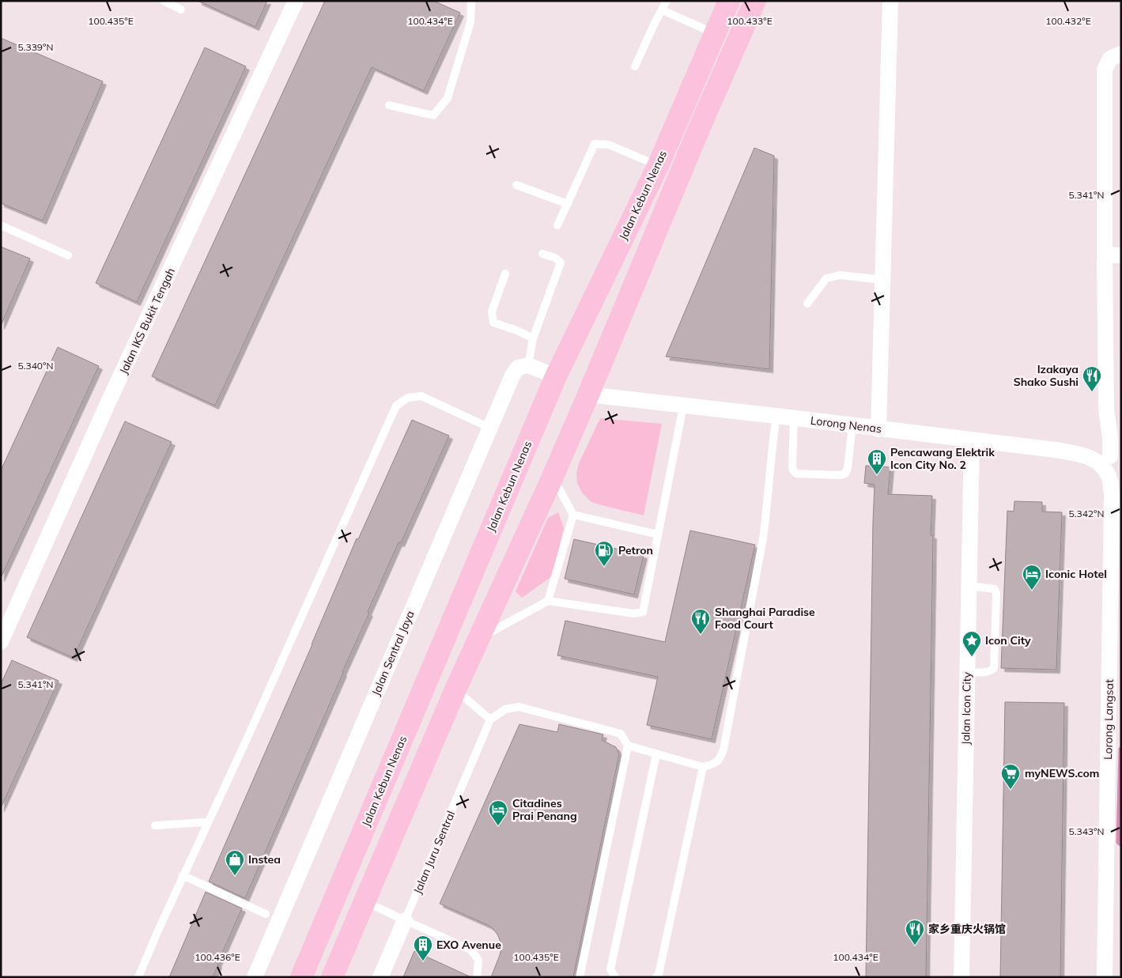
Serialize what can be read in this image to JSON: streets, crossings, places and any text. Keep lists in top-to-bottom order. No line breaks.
{"streets":{"main road":["Jalan Kebun Nenas"],"street":["Jalan IKS Bukit Tengah","Lorong Nenas","Jalan Sentral Jaya","Jalan Icon City","Lorong Langsat","Jalan Juru Sentral"]},"crossings":[["Lorong Nenas","Jalan Icon City"],["Lorong Nenas","Lorong Langsat"]],"places":{"restaurant":["Izakaya Shako Sushi","Shanghai Paradise Food Court","家乡重庆火锅馆"],"building":["Pencawang Elektrik Icon City No. 2","EXO Avenue"],"fuel station":["Petron"],"hotel":["Iconic Hotel","Citadines Prai Penang"],"place":["Icon City"],"supermarket":["myNEWS.com"],"shop":["Instea"]},"coordinates":["100.435°E","100.434°E","100.433°E","100.432°E","5.339°N","5.341°N","5.340°N","5.342°N","5.343°N","100.436°E"]}
